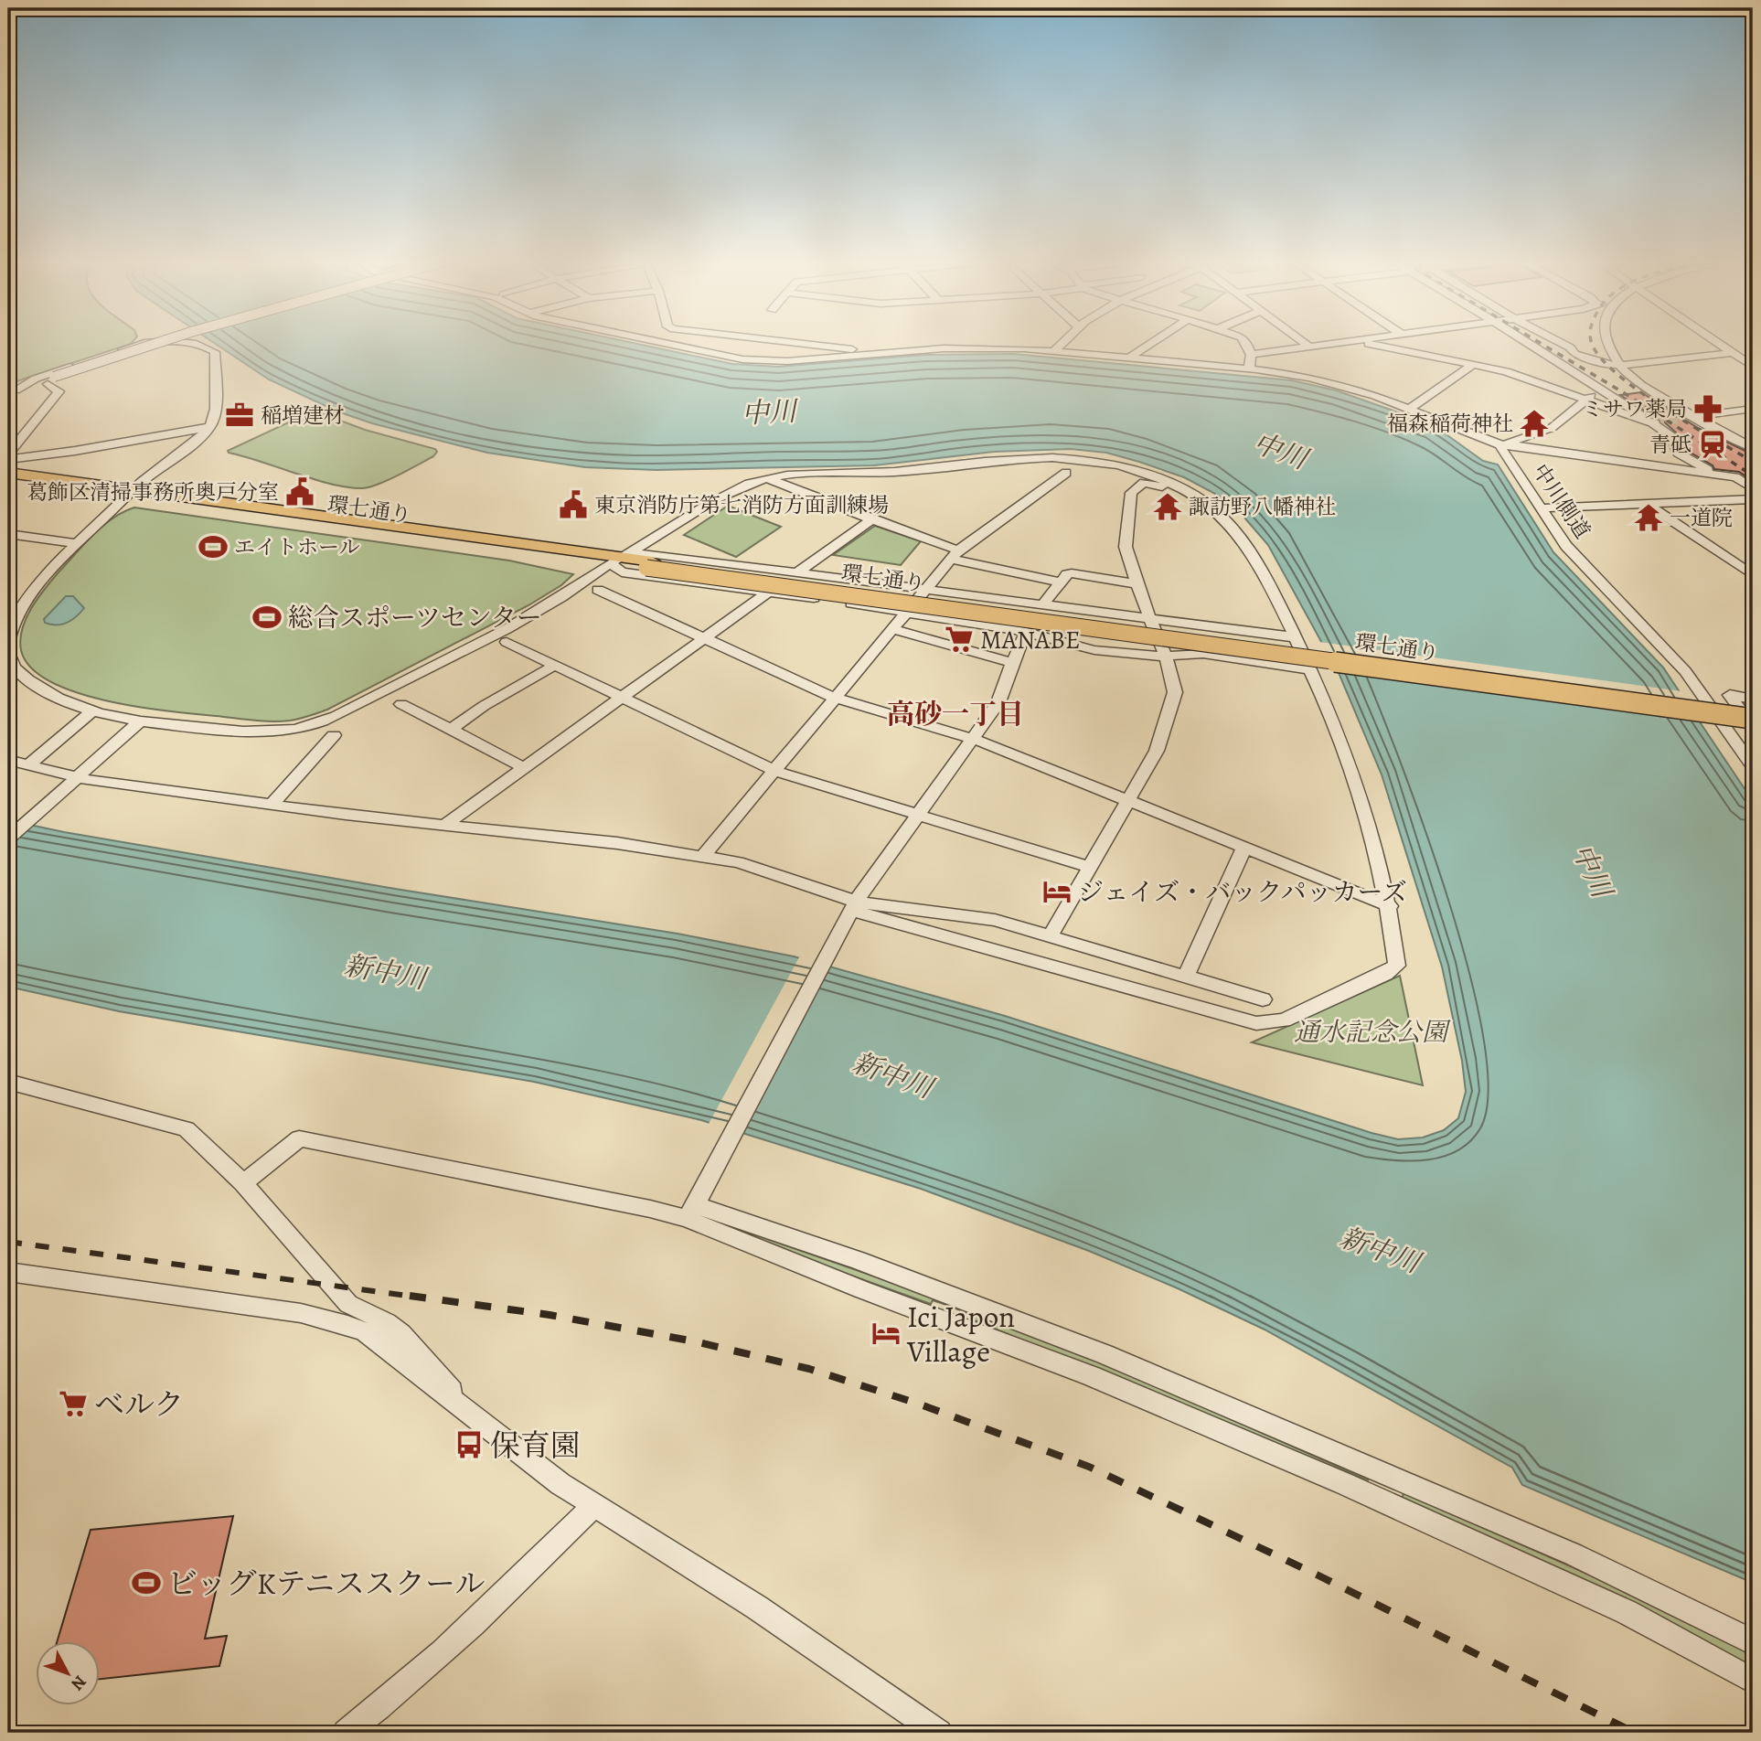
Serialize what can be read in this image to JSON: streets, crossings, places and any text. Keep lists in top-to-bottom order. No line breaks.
{"streets":{"main road":["環七通り"],"street":["中川側道"]},"districts":["高砂一丁目"],"water":["中川","新中川"],"parks":["通水記念公園"],"places":{"pharmacy":["ミサワ薬局"],"office":["稲増建材"],"temple":["福森稲荷神社","諏訪野八幡神社","一道院"],"station":["青砥"],"public building":["葛飾区清掃事務所奥戸分室","東京消防庁第七消防方面訓練場"],"sports":["エイトホール","総合スポーツセンター","ビッグKテニススクール"],"supermarket":["MANABE","ベルク"],"hotel":["ジェイズ・バックパッカーズ","Ici Japon Village"],"bus stop":["保育園"]},"north":"bottom right"}
